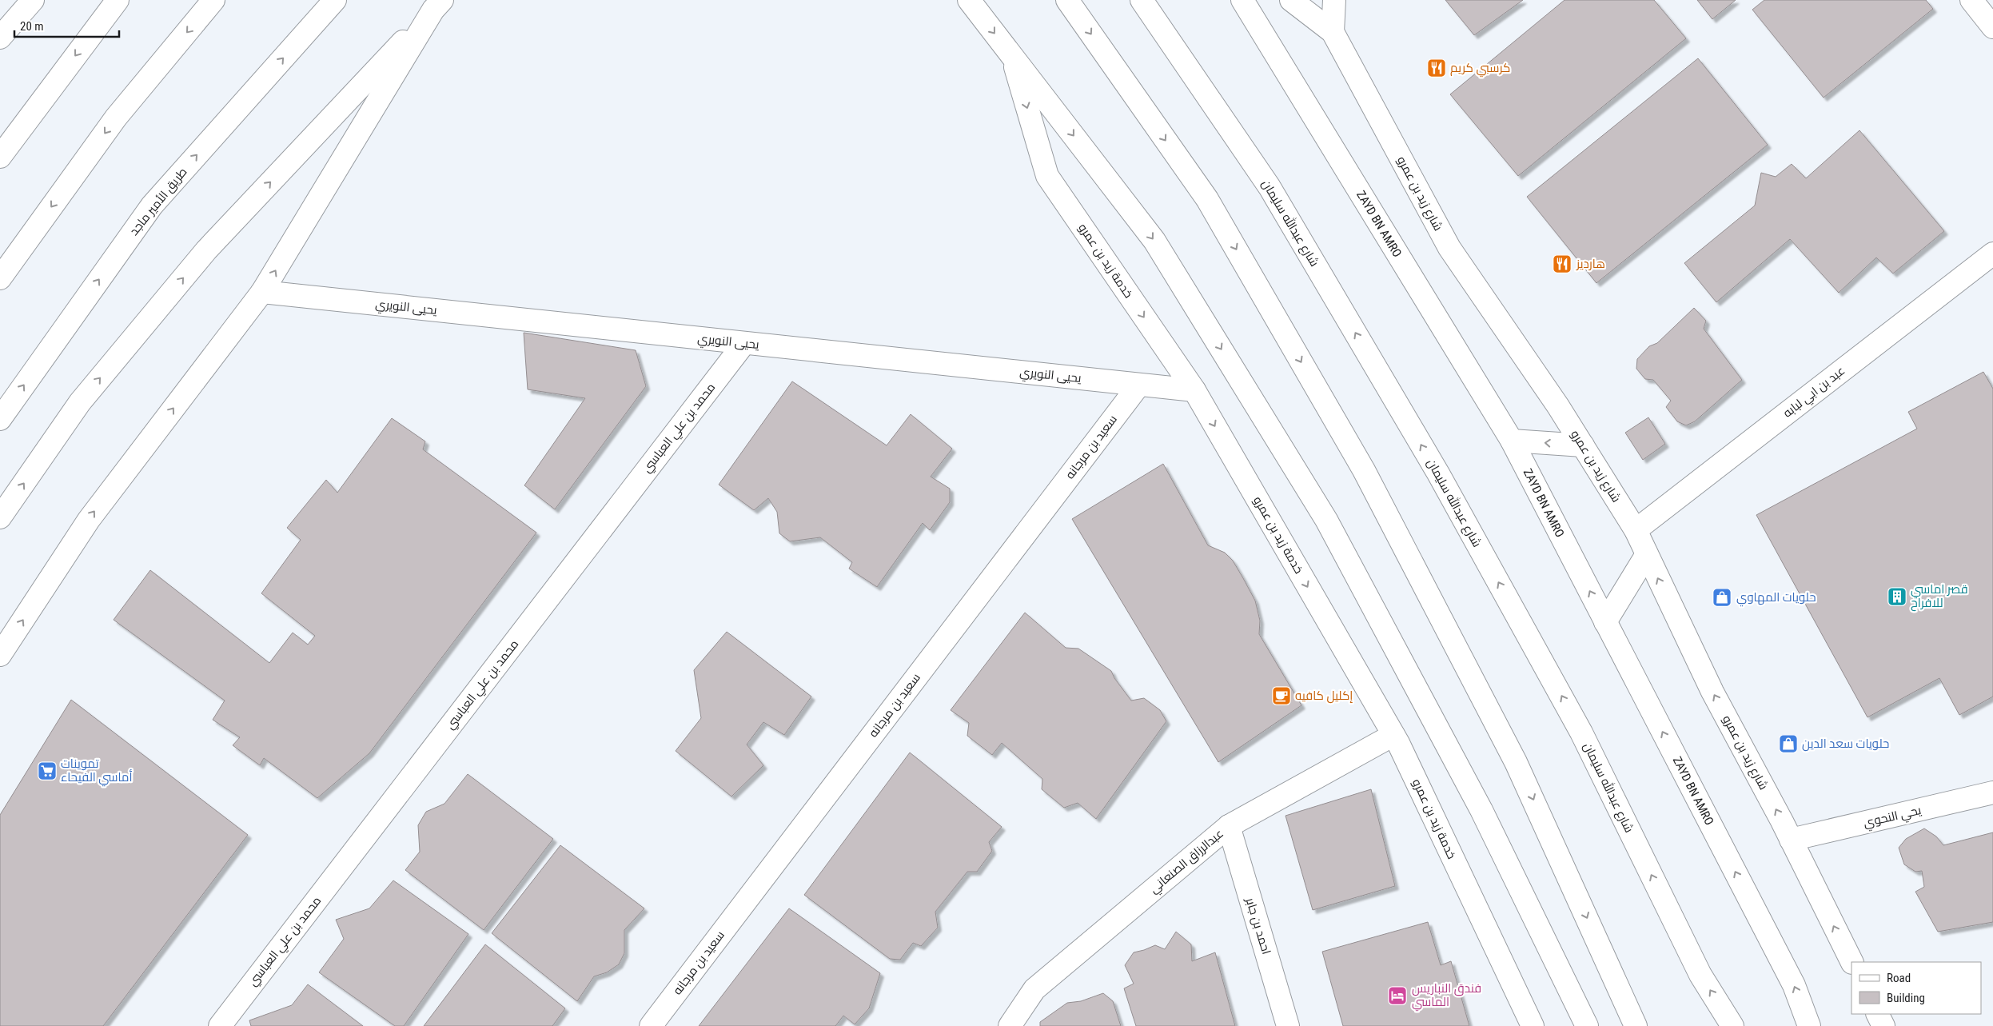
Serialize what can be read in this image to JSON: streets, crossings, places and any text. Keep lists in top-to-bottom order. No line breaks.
{"streets":{"main road":["شارع زيد بن عمرو","طريق الأمير ماجد","شارع عبدالله سليمان","ZAYD BN AMRO","خدمة زيد بن عمرو","يحيى النويري","عبد بن ابي لبابه","محمد بن علي العباسي","سعيد بن مرجانه","يحي النحوي","عبدالرزاق الصنعاني","احمد بن جابر"]},"crossings":[["شارع زيد بن عمرو","عبد بن ابي لبابه"],["شارع زيد بن عمرو","يحي النحوي"],["خدمة زيد بن عمرو","يحيى النويري"],["خدمة زيد بن عمرو","عبدالرزاق الصنعاني"],["يحيى النويري","محمد بن علي العباسي"],["يحيى النويري","سعيد بن مرجانه"],["عبدالرزاق الصنعاني","احمد بن جابر"]],"one_way":["شارع زيد بن عمرو"],"places":{"restaurant":["كرسبي كريم","هارديز"],"building":["قصر اماسي للافراح"],"shop":["حلويات المهاوي","حلويات سعد الدين"],"cafe":["إكليل كافيه"],"supermarket":["تموينات أماسي الفيحاء"],"hotel":["فندق النباريس الماسي"]},"legend":["Road","Building"],"scale_bar":"20 m"}
